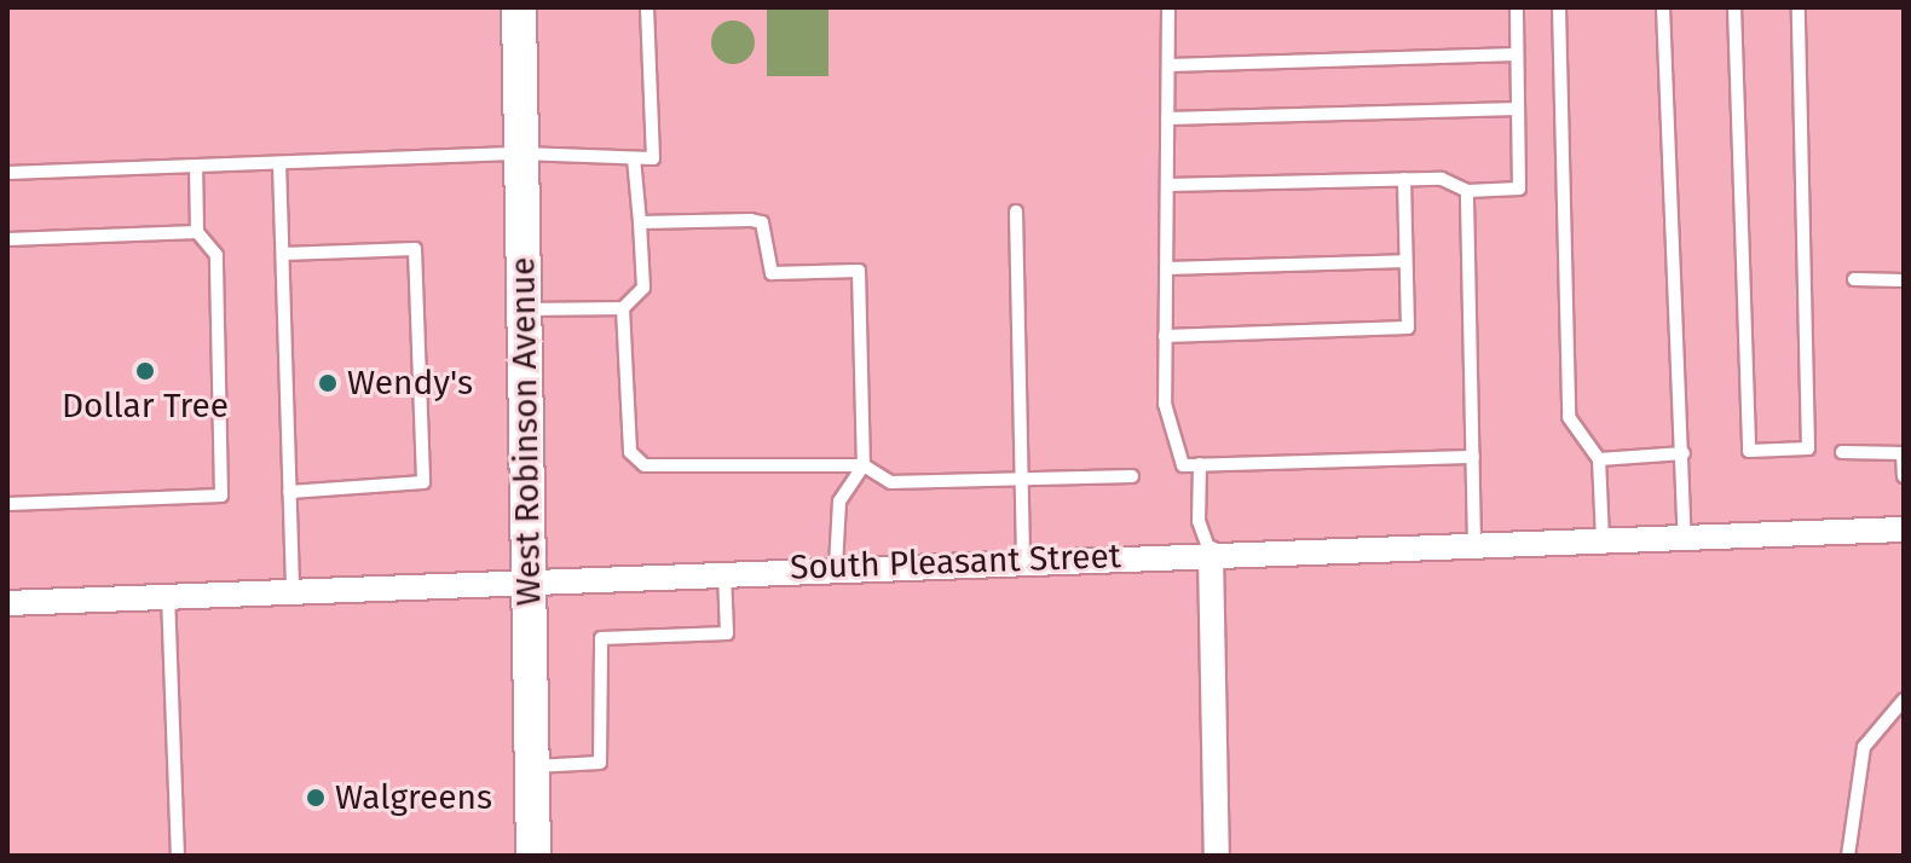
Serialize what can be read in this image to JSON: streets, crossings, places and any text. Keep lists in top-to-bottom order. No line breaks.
{"streets":{"street":["West Robinson Avenue","South Pleasant Street"]},"crossings":[["West Robinson Avenue","South Pleasant Street"]],"places":["Dollar Tree","Wendy's","Walgreens"]}
